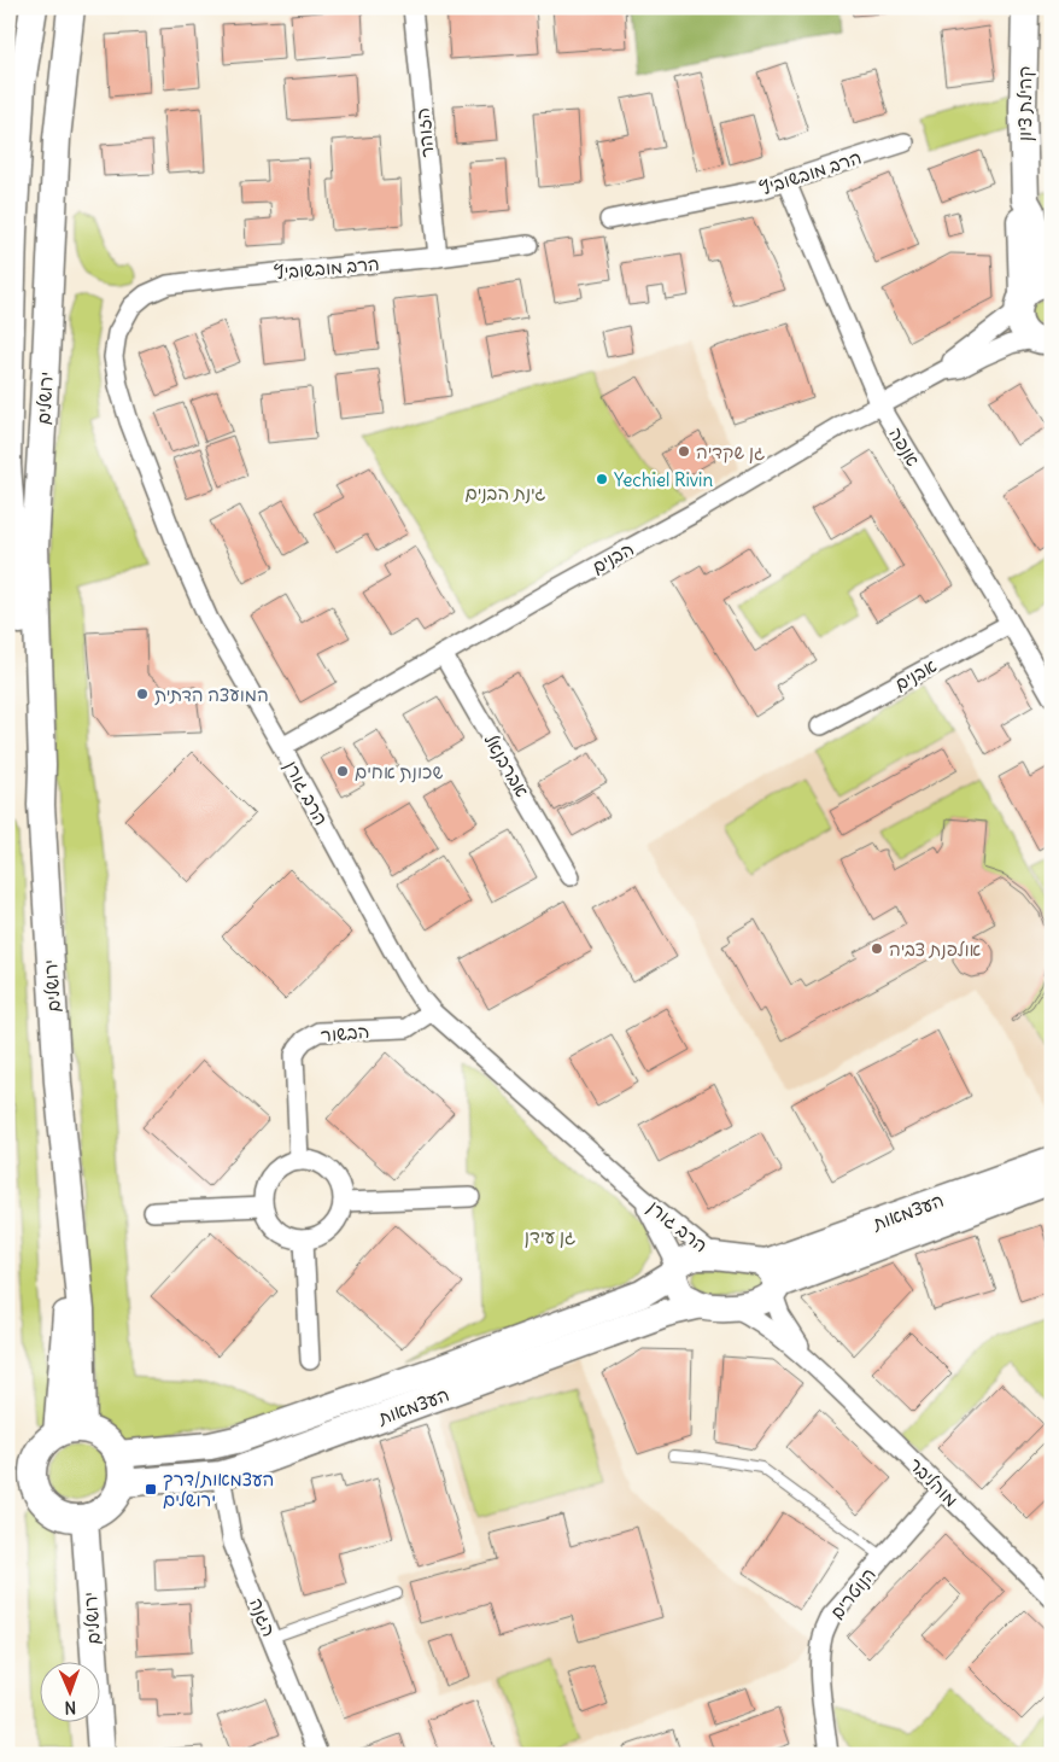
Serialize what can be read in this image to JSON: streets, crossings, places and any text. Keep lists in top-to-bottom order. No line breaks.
{"streets":{"main road":["קהילת ציון","ירושלים","העצמאות"],"street":["הזוהר","הרב מובשוביץ","אנפה","הבנים","אבנים","אברבנאל","הרב גורן","הבשור","מוהליבר","הנוטרים","הגנה"]},"crossings":[["קהילת ציון","הבנים"],["הזוהר","הרב מובשוביץ"],["הרב מובשוביץ","אנפה"],["הרב מובשוביץ","הרב גורן"],["ירושלים","העצמאות"],["אנפה","הבנים"],["אנפה","אבנים"],["הבנים","אברבנאל"],["הבנים","הרב גורן"],["הרב גורן","הבשור"],["הרב גורן","העצמאות"],["העצמאות","מוהליבר"],["העצמאות","הגנה"],["מוהליבר","הנוטרים"]],"parks":["גינת הבנים","גן עידן"],"places":{"other":["גן שקדיה","Yechiel Rivin","המועצה הדתית","שכונת אחים","אולפנת צביה"],"transit":["העצמאות/דרך ירושלים"]},"north":"bottom"}
